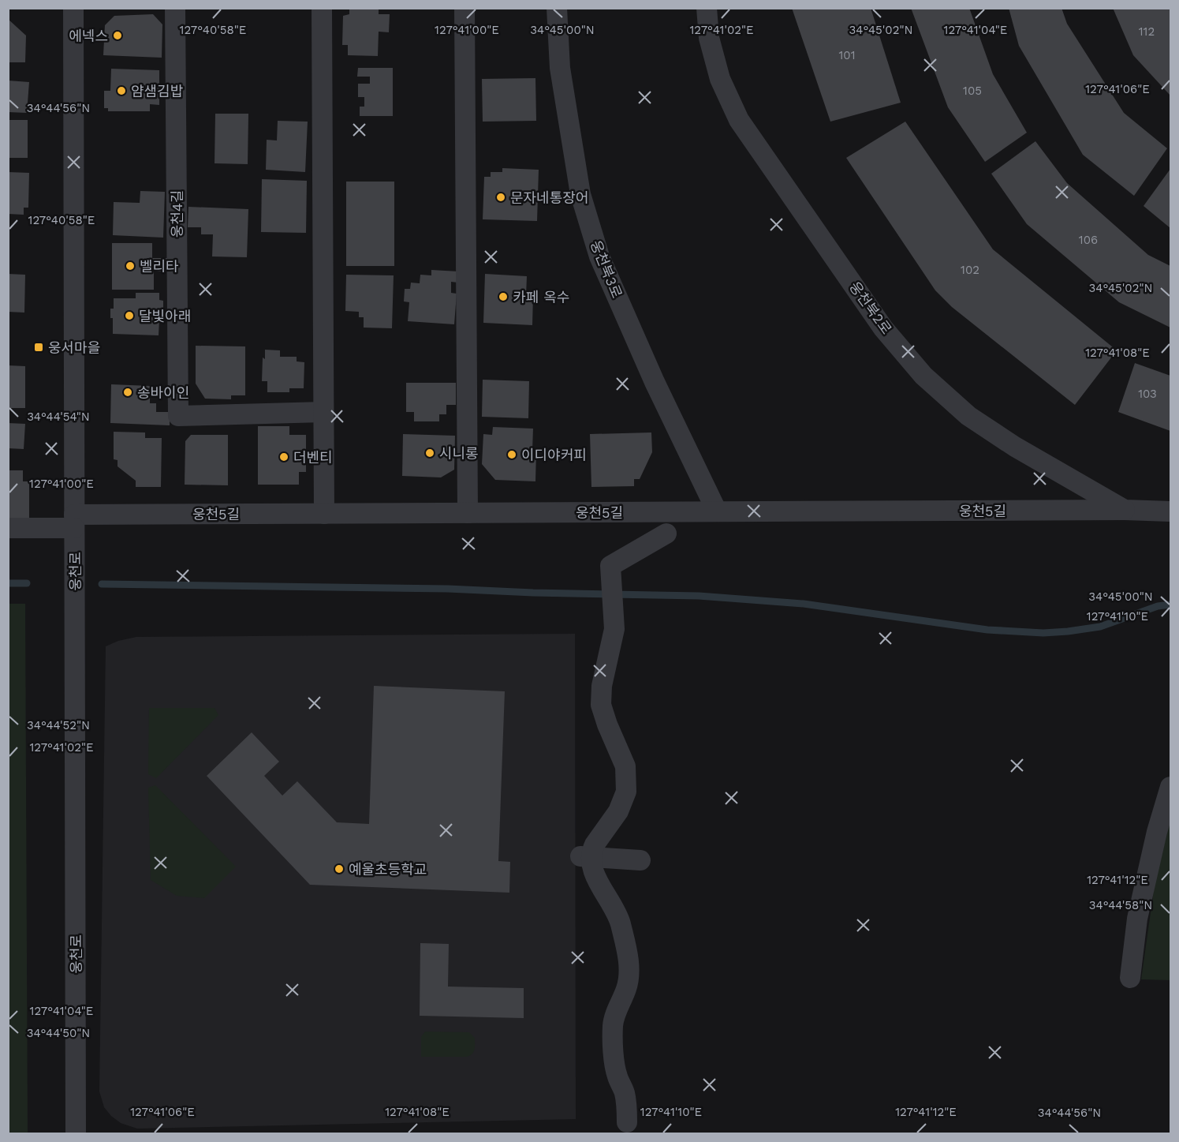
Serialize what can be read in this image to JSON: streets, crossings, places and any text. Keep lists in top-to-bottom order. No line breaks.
{"streets":{"street":["웅천4길","웅천북3로","웅천북2로","웅천5길","웅천로"]},"crossings":[["웅천북3로","웅천5길"],["웅천북2로","웅천5길"],["웅천5길","웅천로"]],"places":{"other":["에넥스","얌샘김밥","문자네통장어","벨리타","카페 옥수","달빛아래","송바이인","시니롱","이디야커피","더벤티","예울초등학교"],"transit":["웅서마을"]},"house_numbers":["112","101","105","106","102","103"],"coordinates":["34°45'00\"N","34°45'02\"N","127°40'58\"E","127°41'00\"E","127°41'02\"E","127°41'04\"E","127°41'06\"E","34°44'56\"N","127°41'08\"E","34°44'54\"N","127°41'10\"E","34°44'52\"N","127°41'12\"E","34°44'58\"N","34°44'50\"N"]}
